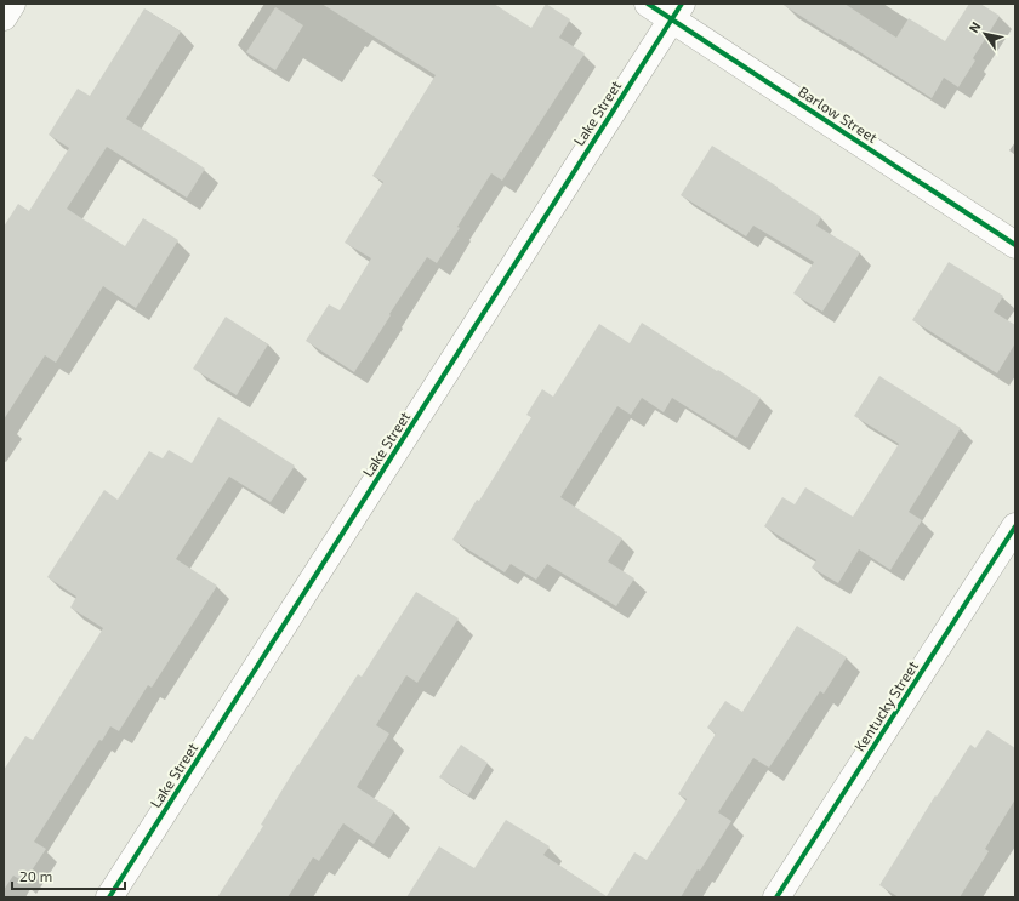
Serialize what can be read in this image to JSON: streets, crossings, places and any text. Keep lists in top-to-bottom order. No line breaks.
{"streets":{"street":["Lake Street","Barlow Street","Kentucky Street"]},"crossings":[["Lake Street","Barlow Street"]],"scale_bar":"20 m","north":"top left"}
